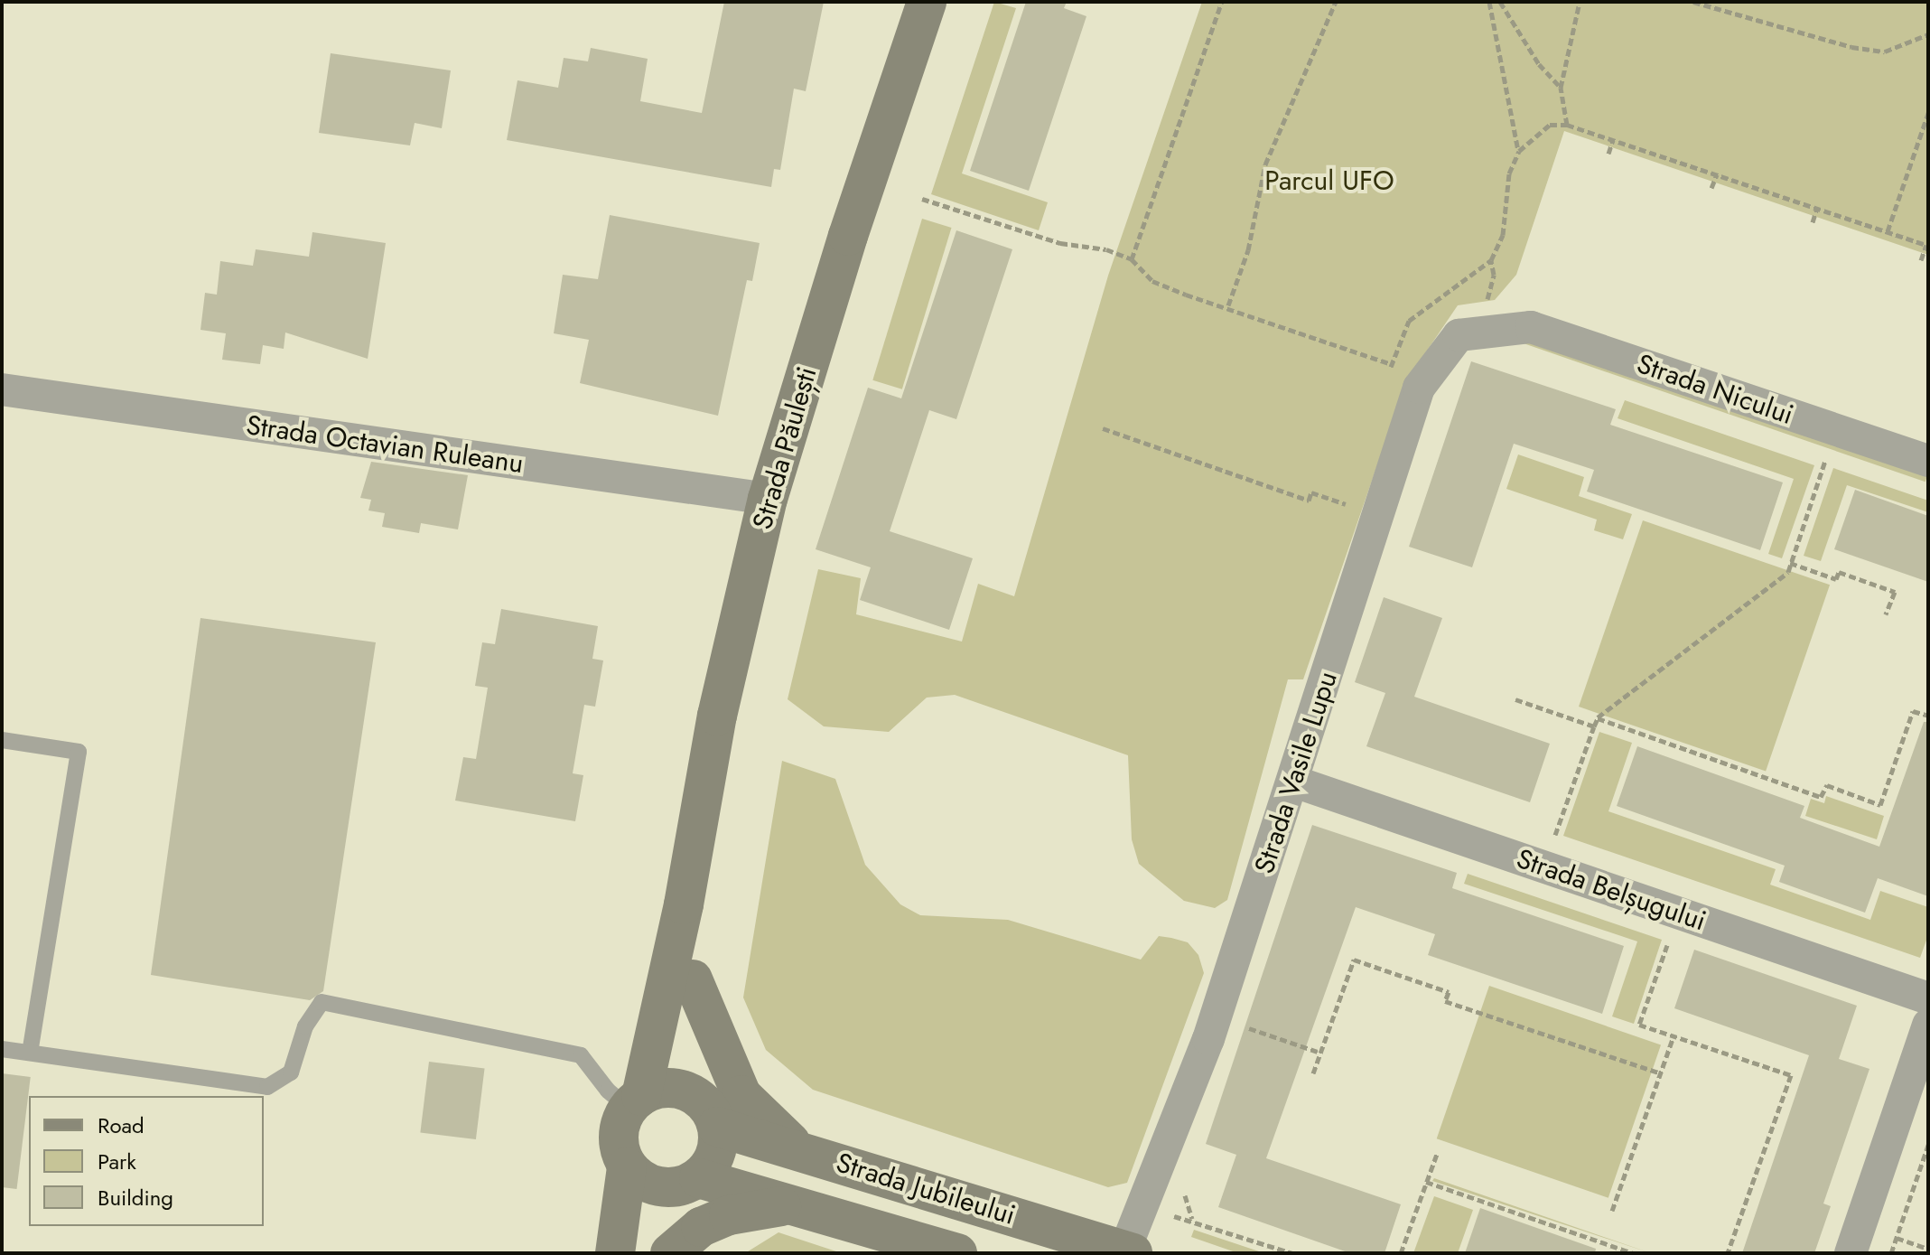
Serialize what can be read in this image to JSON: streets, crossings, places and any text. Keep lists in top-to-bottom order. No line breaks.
{"streets":{"main road":["Strada Păulești","Strada Jubileului"],"street":["Strada Nicului","Strada Octavian Ruleanu","Strada Vasile Lupu","Strada Belșugului"]},"crossings":[["Strada Nicului","Strada Vasile Lupu"],["Strada Octavian Ruleanu","Strada Păulești"],["Strada Păulești","Strada Jubileului"],["Strada Vasile Lupu","Strada Belșugului"],["Strada Vasile Lupu","Strada Jubileului"]],"parks":["Parcul UFO"],"legend":["Road","Park","Building"]}
